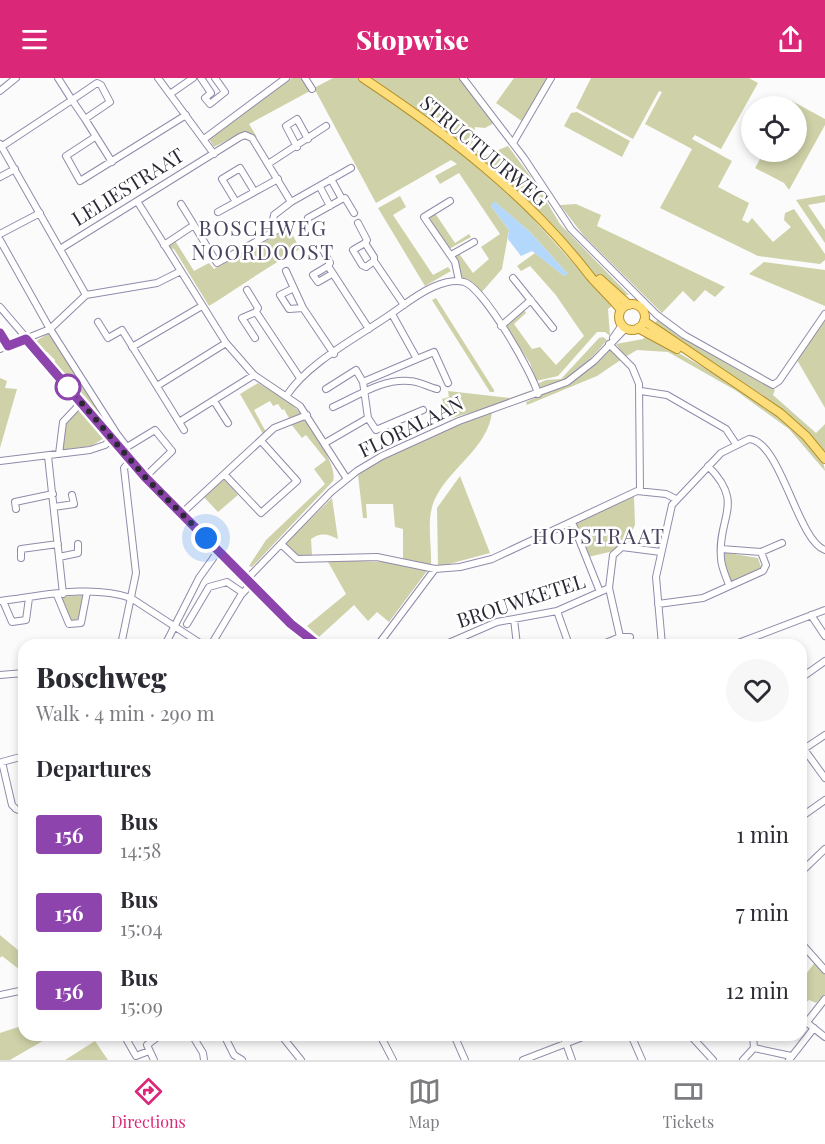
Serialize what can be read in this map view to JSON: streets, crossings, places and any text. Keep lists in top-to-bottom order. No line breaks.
{"streets":{"main road":["STRUCTUURWEG"],"street":["LELIESTRAAT","FLORALAAN","BROUWKETEL"]},"districts":["BOSCHWEG NOORDOOST","HOPSTRAAT"],"lines":["bus line 156"],"page":{"header":"Stopwise","heading":[["Boschweg","Walk · 4 min · 290 m"],"Departures"],"list":[{"mark":"156","name":"Bus","note":"14:58","value":"1 min"},{"mark":"156","name":"Bus","note":"15:04","value":"7 min"},{"mark":"156","name":"Bus","note":"15:09","value":"12 min"}],"tabs":["Directions","Map","Tickets"]}}
